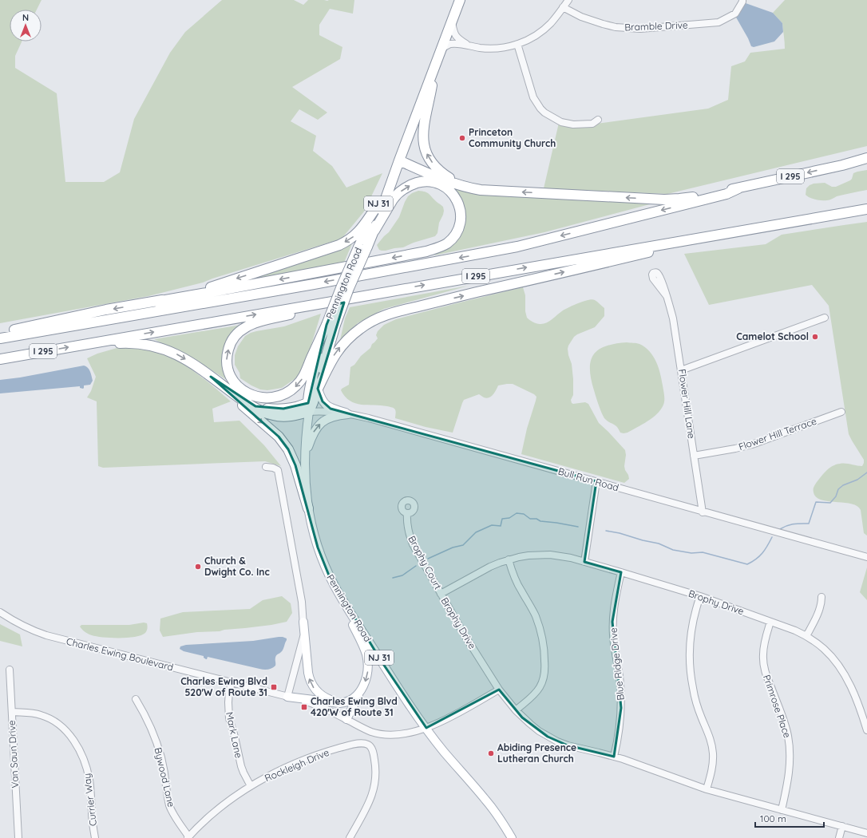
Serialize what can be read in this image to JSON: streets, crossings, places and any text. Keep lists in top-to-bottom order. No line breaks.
{"streets":{"highway":["I 295","NJ 31","Pennington Road"],"street":["Bramble Drive","Flower Hill Lane","Flower Hill Terrace","Bull Run Road","Brophy Court","Brophy Drive","Charles Ewing Boulevard","Blue Ridge Drive","Primrose Place","Mark Lane","Van Saun Drive","Rockleigh Drive","Bywood Lane","Currier Way"]},"crossings":[["Pennington Road","Bull Run Road"],["Pennington Road","Charles Ewing Boulevard"],["Flower Hill Lane","Flower Hill Terrace"],["Flower Hill Lane","Bull Run Road"],["Brophy Court","Brophy Drive"],["Brophy Drive","Blue Ridge Drive"],["Brophy Drive","Primrose Place"],["Charles Ewing Boulevard","Mark Lane"],["Mark Lane","Rockleigh Drive"],["Van Saun Drive","Currier Way"],["Rockleigh Drive","Bywood Lane"]],"places":{"other":["Princeton Community Church","Camelot School","Church & Dwight Co. Inc","Abiding Presence Lutheran Church"],"transit":["Charles Ewing Blvd 520'W of Route 31","Charles Ewing Blvd 420'W of Route 31"]},"scale_bar":"100 m","north":"top"}
